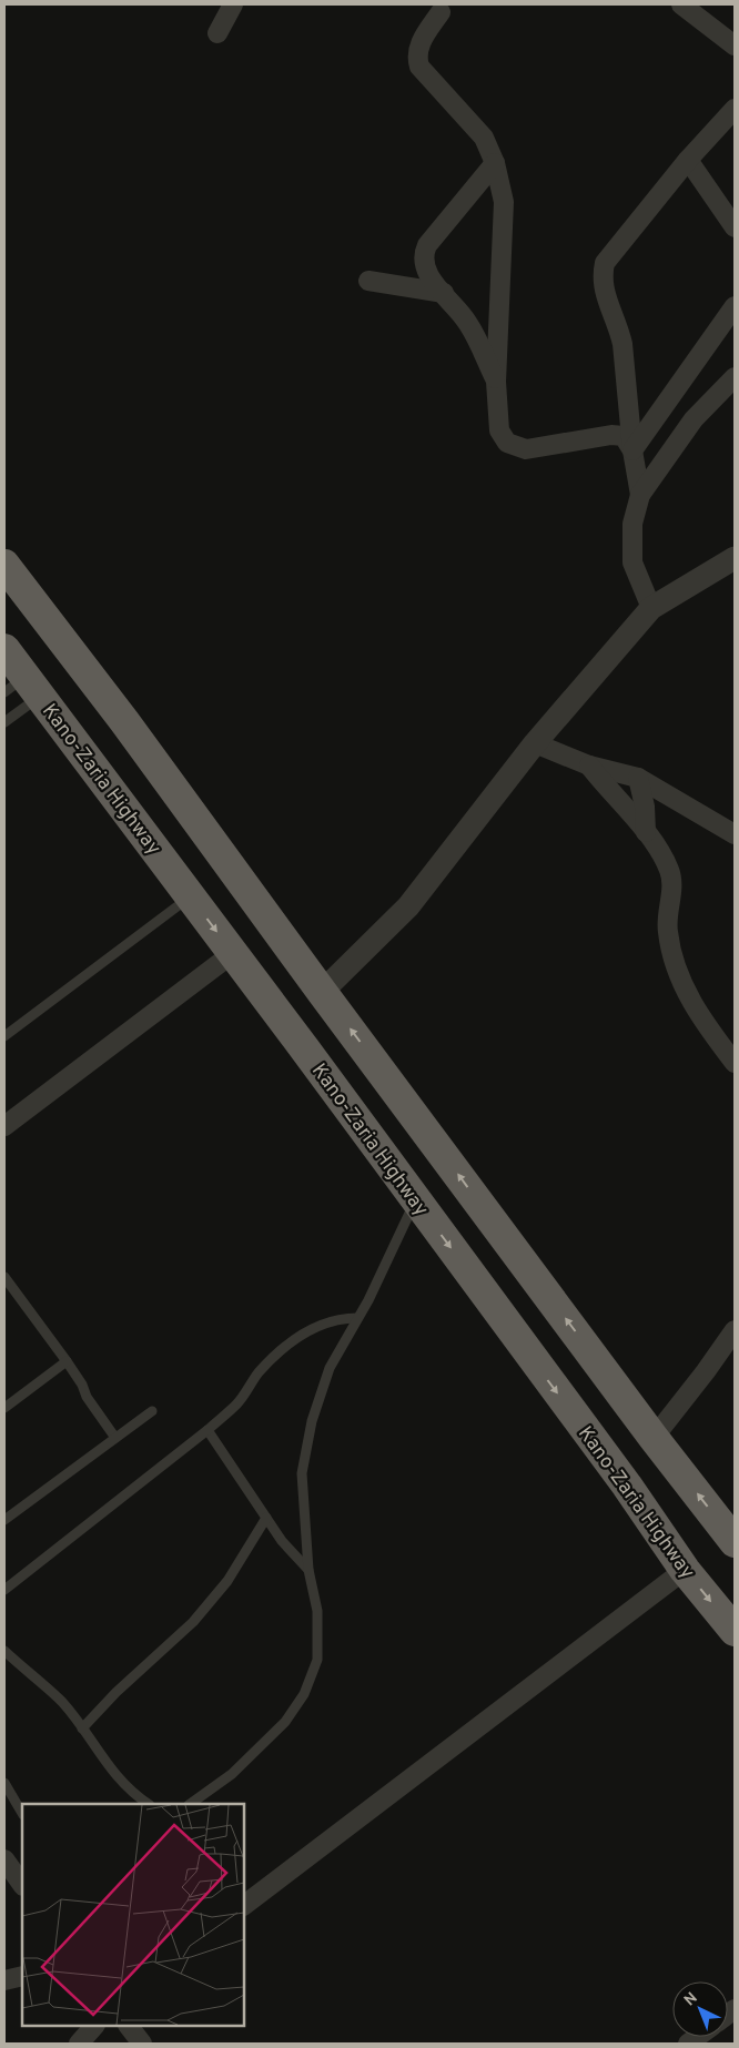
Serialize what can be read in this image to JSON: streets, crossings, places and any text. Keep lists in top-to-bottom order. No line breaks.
{"streets":{"highway":["Kano-Zaria Highway"]},"north":"top left"}
